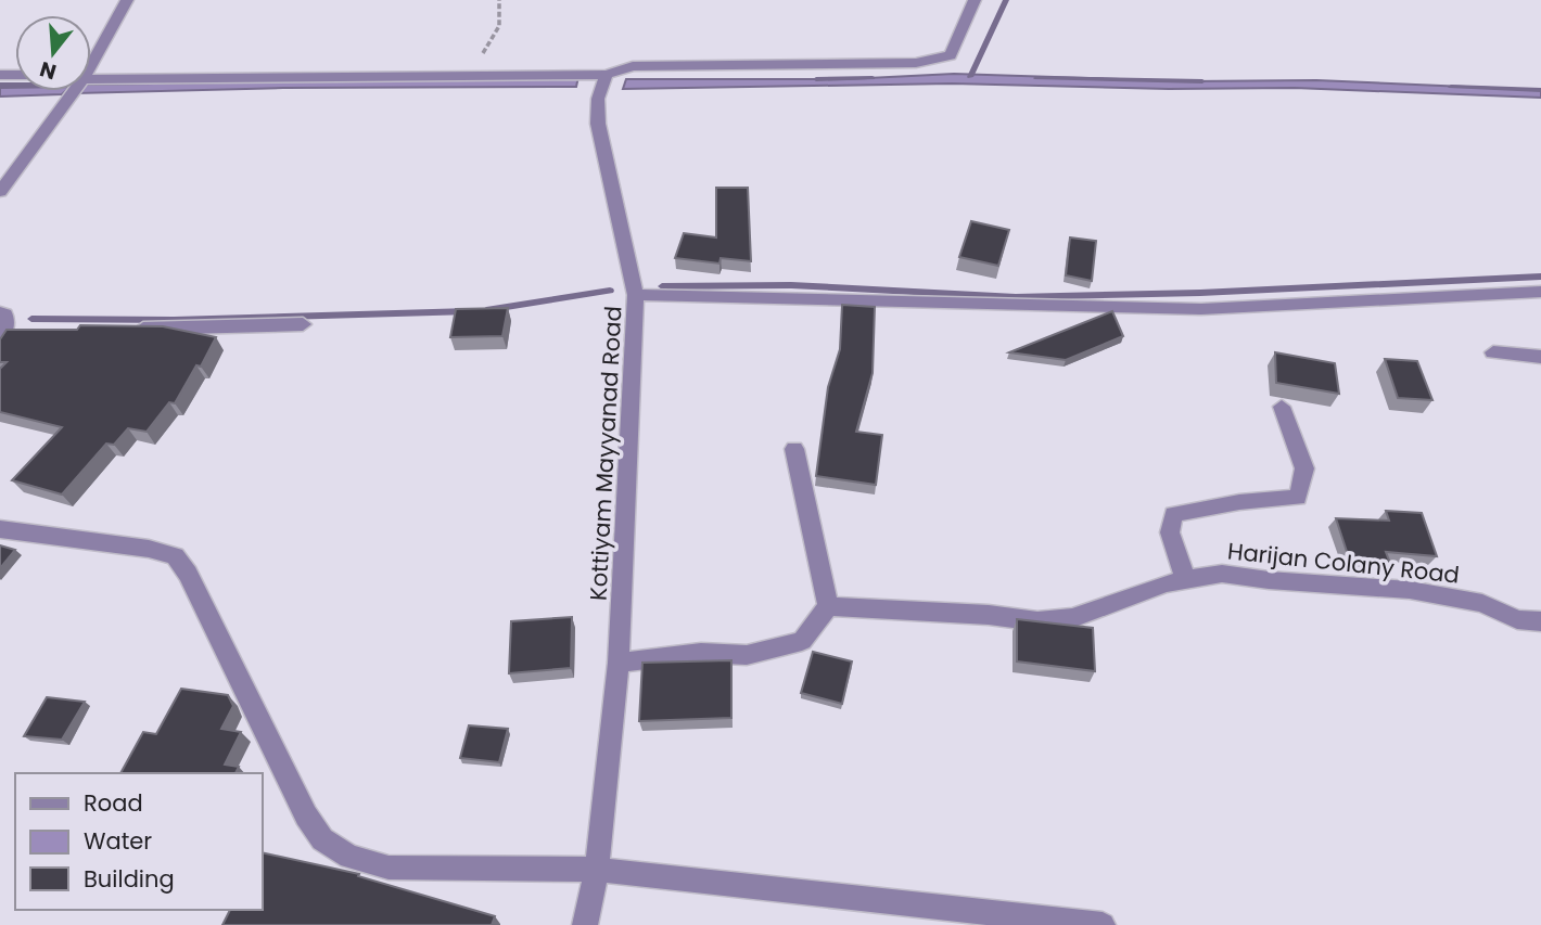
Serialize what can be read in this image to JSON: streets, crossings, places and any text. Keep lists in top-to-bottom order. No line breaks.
{"streets":{"street":["Kottiyam Mayyanad Road","Harijan Colany Road"]},"legend":["Road","Water","Building"],"north":"bottom"}
